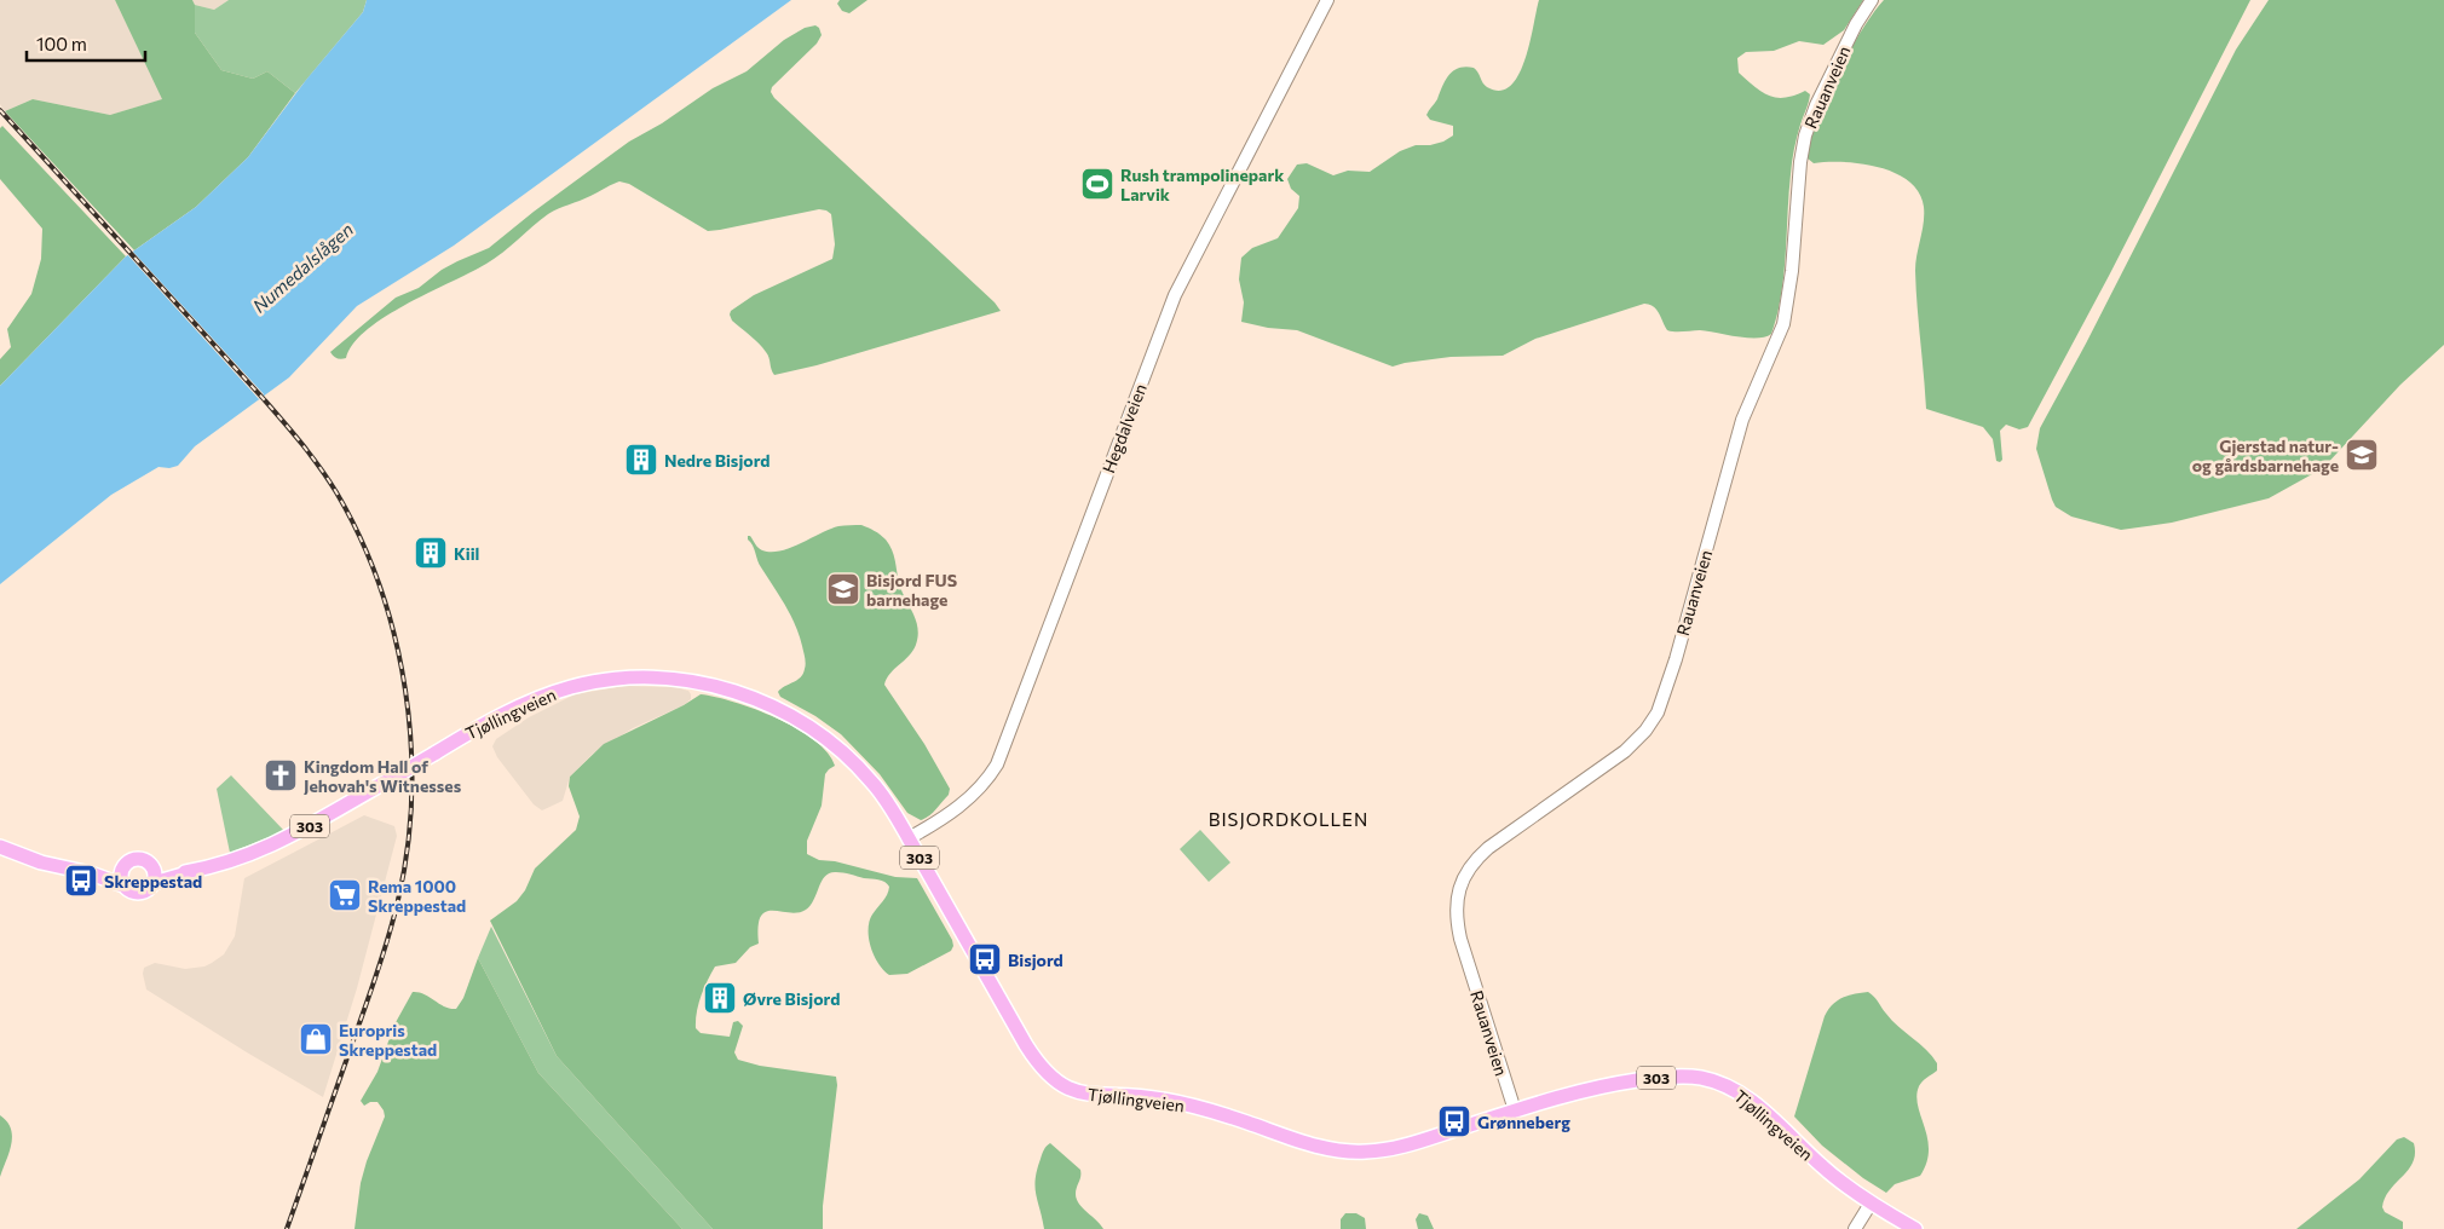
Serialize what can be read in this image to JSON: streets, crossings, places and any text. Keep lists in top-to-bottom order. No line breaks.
{"streets":{"main road":["Rauanveien","Hegdalveien","Tjøllingveien","303"]},"crossings":[["Rauanveien","Tjøllingveien"],["Hegdalveien","Tjøllingveien"],["Tjøllingveien","303"]],"districts":["BISJORDKOLLEN"],"water":["Numedalslågen"],"places":{"sports":["Rush trampolinepark Larvik"],"school or university":["Gjerstad natur- og gårdsbarnehage","Bisjord FUS barnehage"],"building":["Nedre Bisjord","Kiil","Øvre Bisjord"],"church":["Kingdom Hall of Jehovah's Witnesses"],"bus stop":["Skreppestad","Bisjord","Grønneberg"],"supermarket":["Rema 1000 Skreppestad"],"shop":["Europris Skreppestad"]},"scale_bar":"100 m"}
